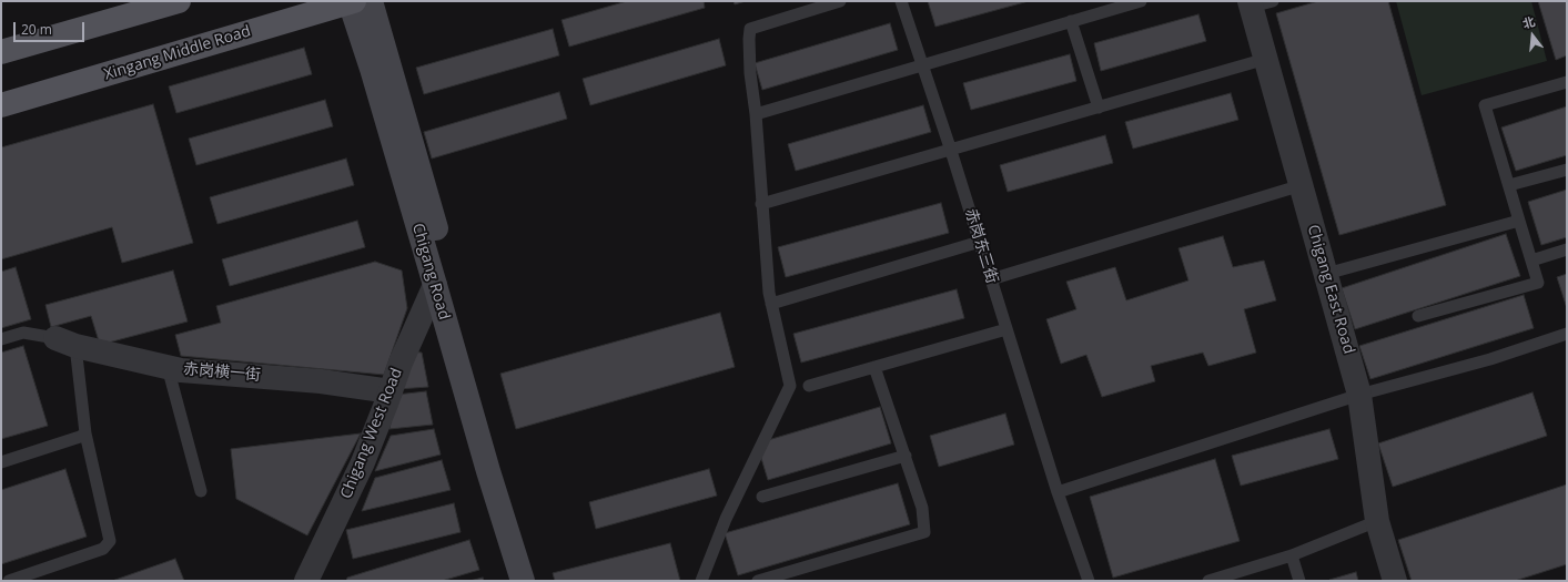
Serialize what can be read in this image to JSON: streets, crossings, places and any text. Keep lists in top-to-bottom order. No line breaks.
{"streets":{"main road":["Xingang Middle Road","Chigang Road"],"street":["Chigang East Road","赤岗横一街","Chigang West Road"],"lane":["赤岗东三街"]},"crossings":[["Xingang Middle Road","Chigang Road"],["Chigang Road","Chigang West Road"],["赤岗横一街","Chigang West Road"]],"scale_bar":"20 m","north":"top"}
